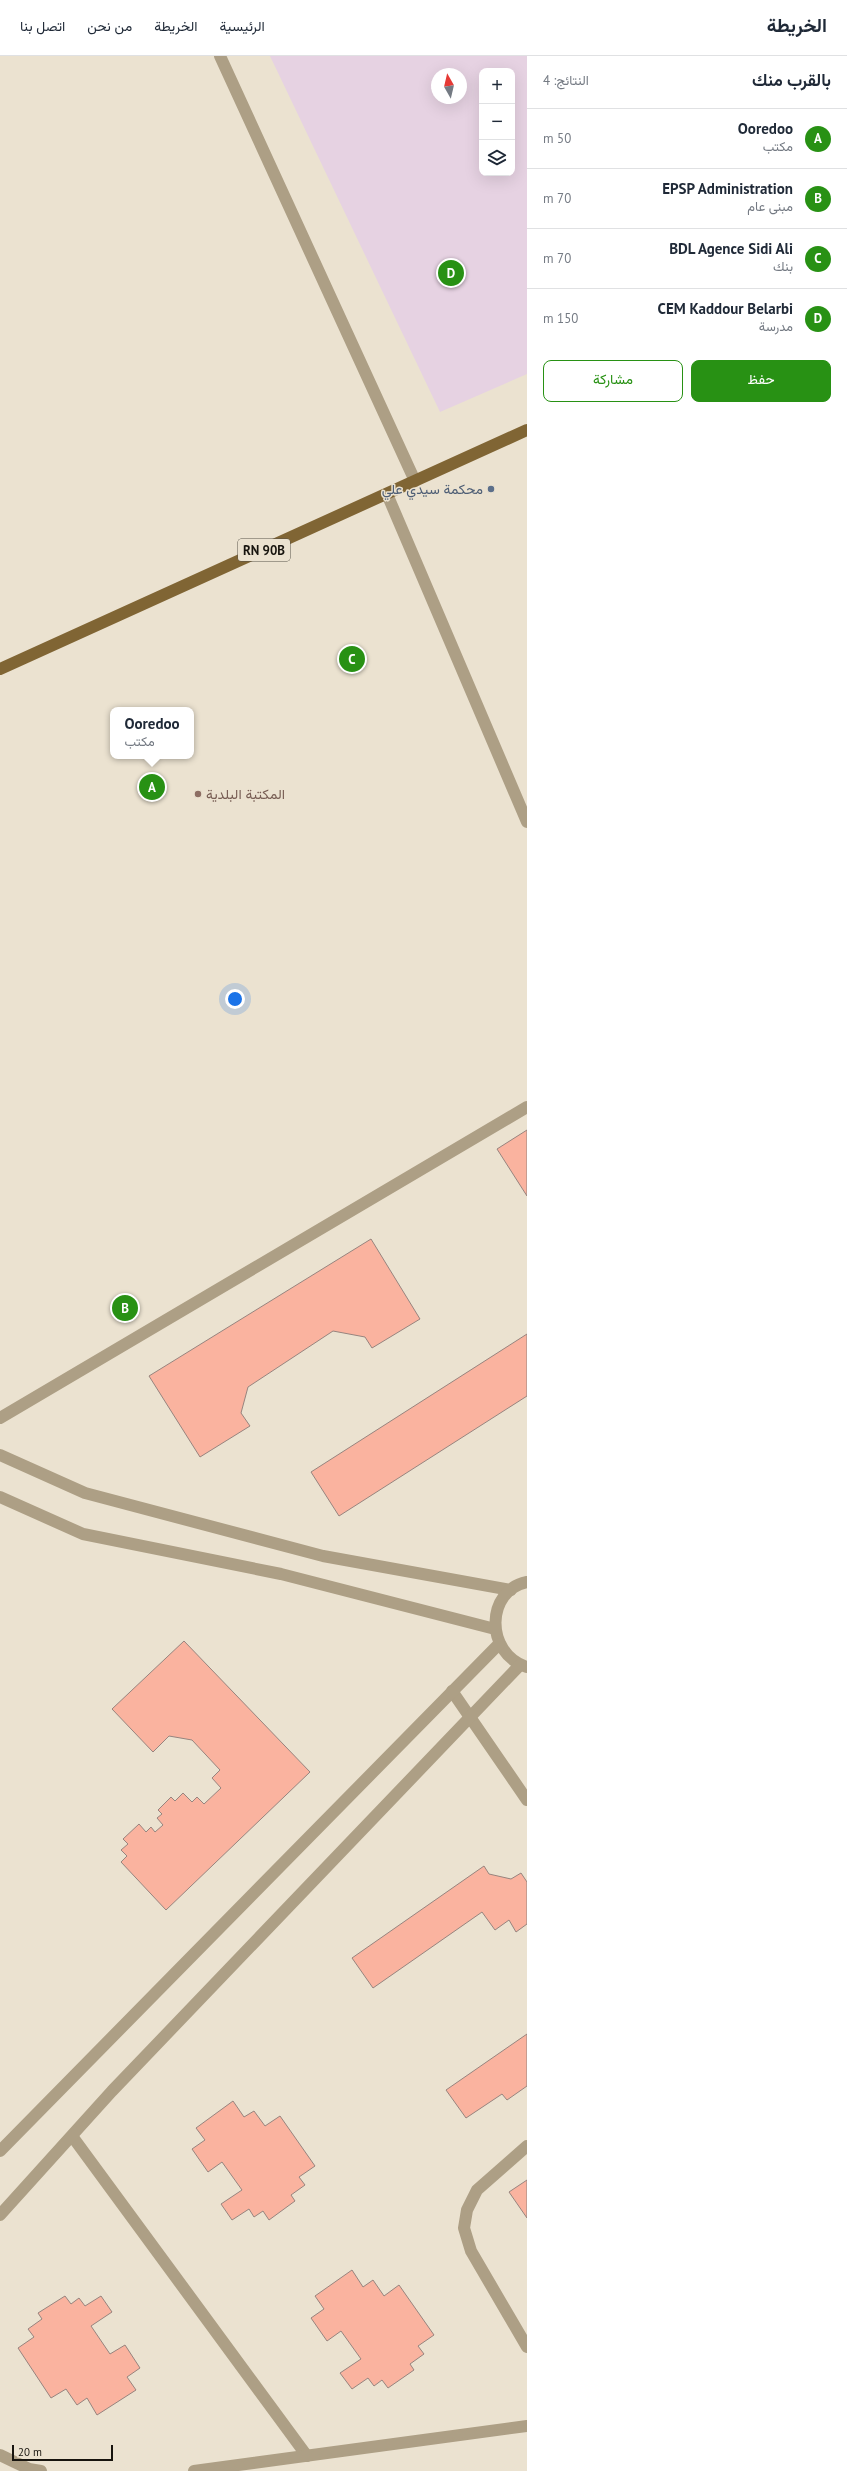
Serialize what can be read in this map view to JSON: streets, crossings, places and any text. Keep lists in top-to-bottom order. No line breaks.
{"streets":{"main road":["RN 90B"]},"places":["محكمة سيدي علي","المكتبة البلدية"],"scale_bar":"20 m","north":"top","page":{"header":"الخريطة","nav":["الرئيسية","الخريطة","من نحن","اتصل بنا"],"heading":["بالقرب منك","النتائج: 4"],"map_buttons":["+","−"],"list":[{"mark":"A","name":"Ooredoo","note":"مكتب","value":"50 m"},{"mark":"B","name":"EPSP Administration","note":"مبنى عام","value":"70 m"},{"mark":"C","name":"BDL Agence Sidi Ali","note":"بنك","value":"70 m"},{"mark":"D","name":"CEM Kaddour Belarbi","note":"مدرسة","value":"150 m"}],"pins":["D","C","A","B"],"buttons":["حفظ","مشاركة"],"popup":["Ooredoo","مكتب"],"scale":"20 m"}}
